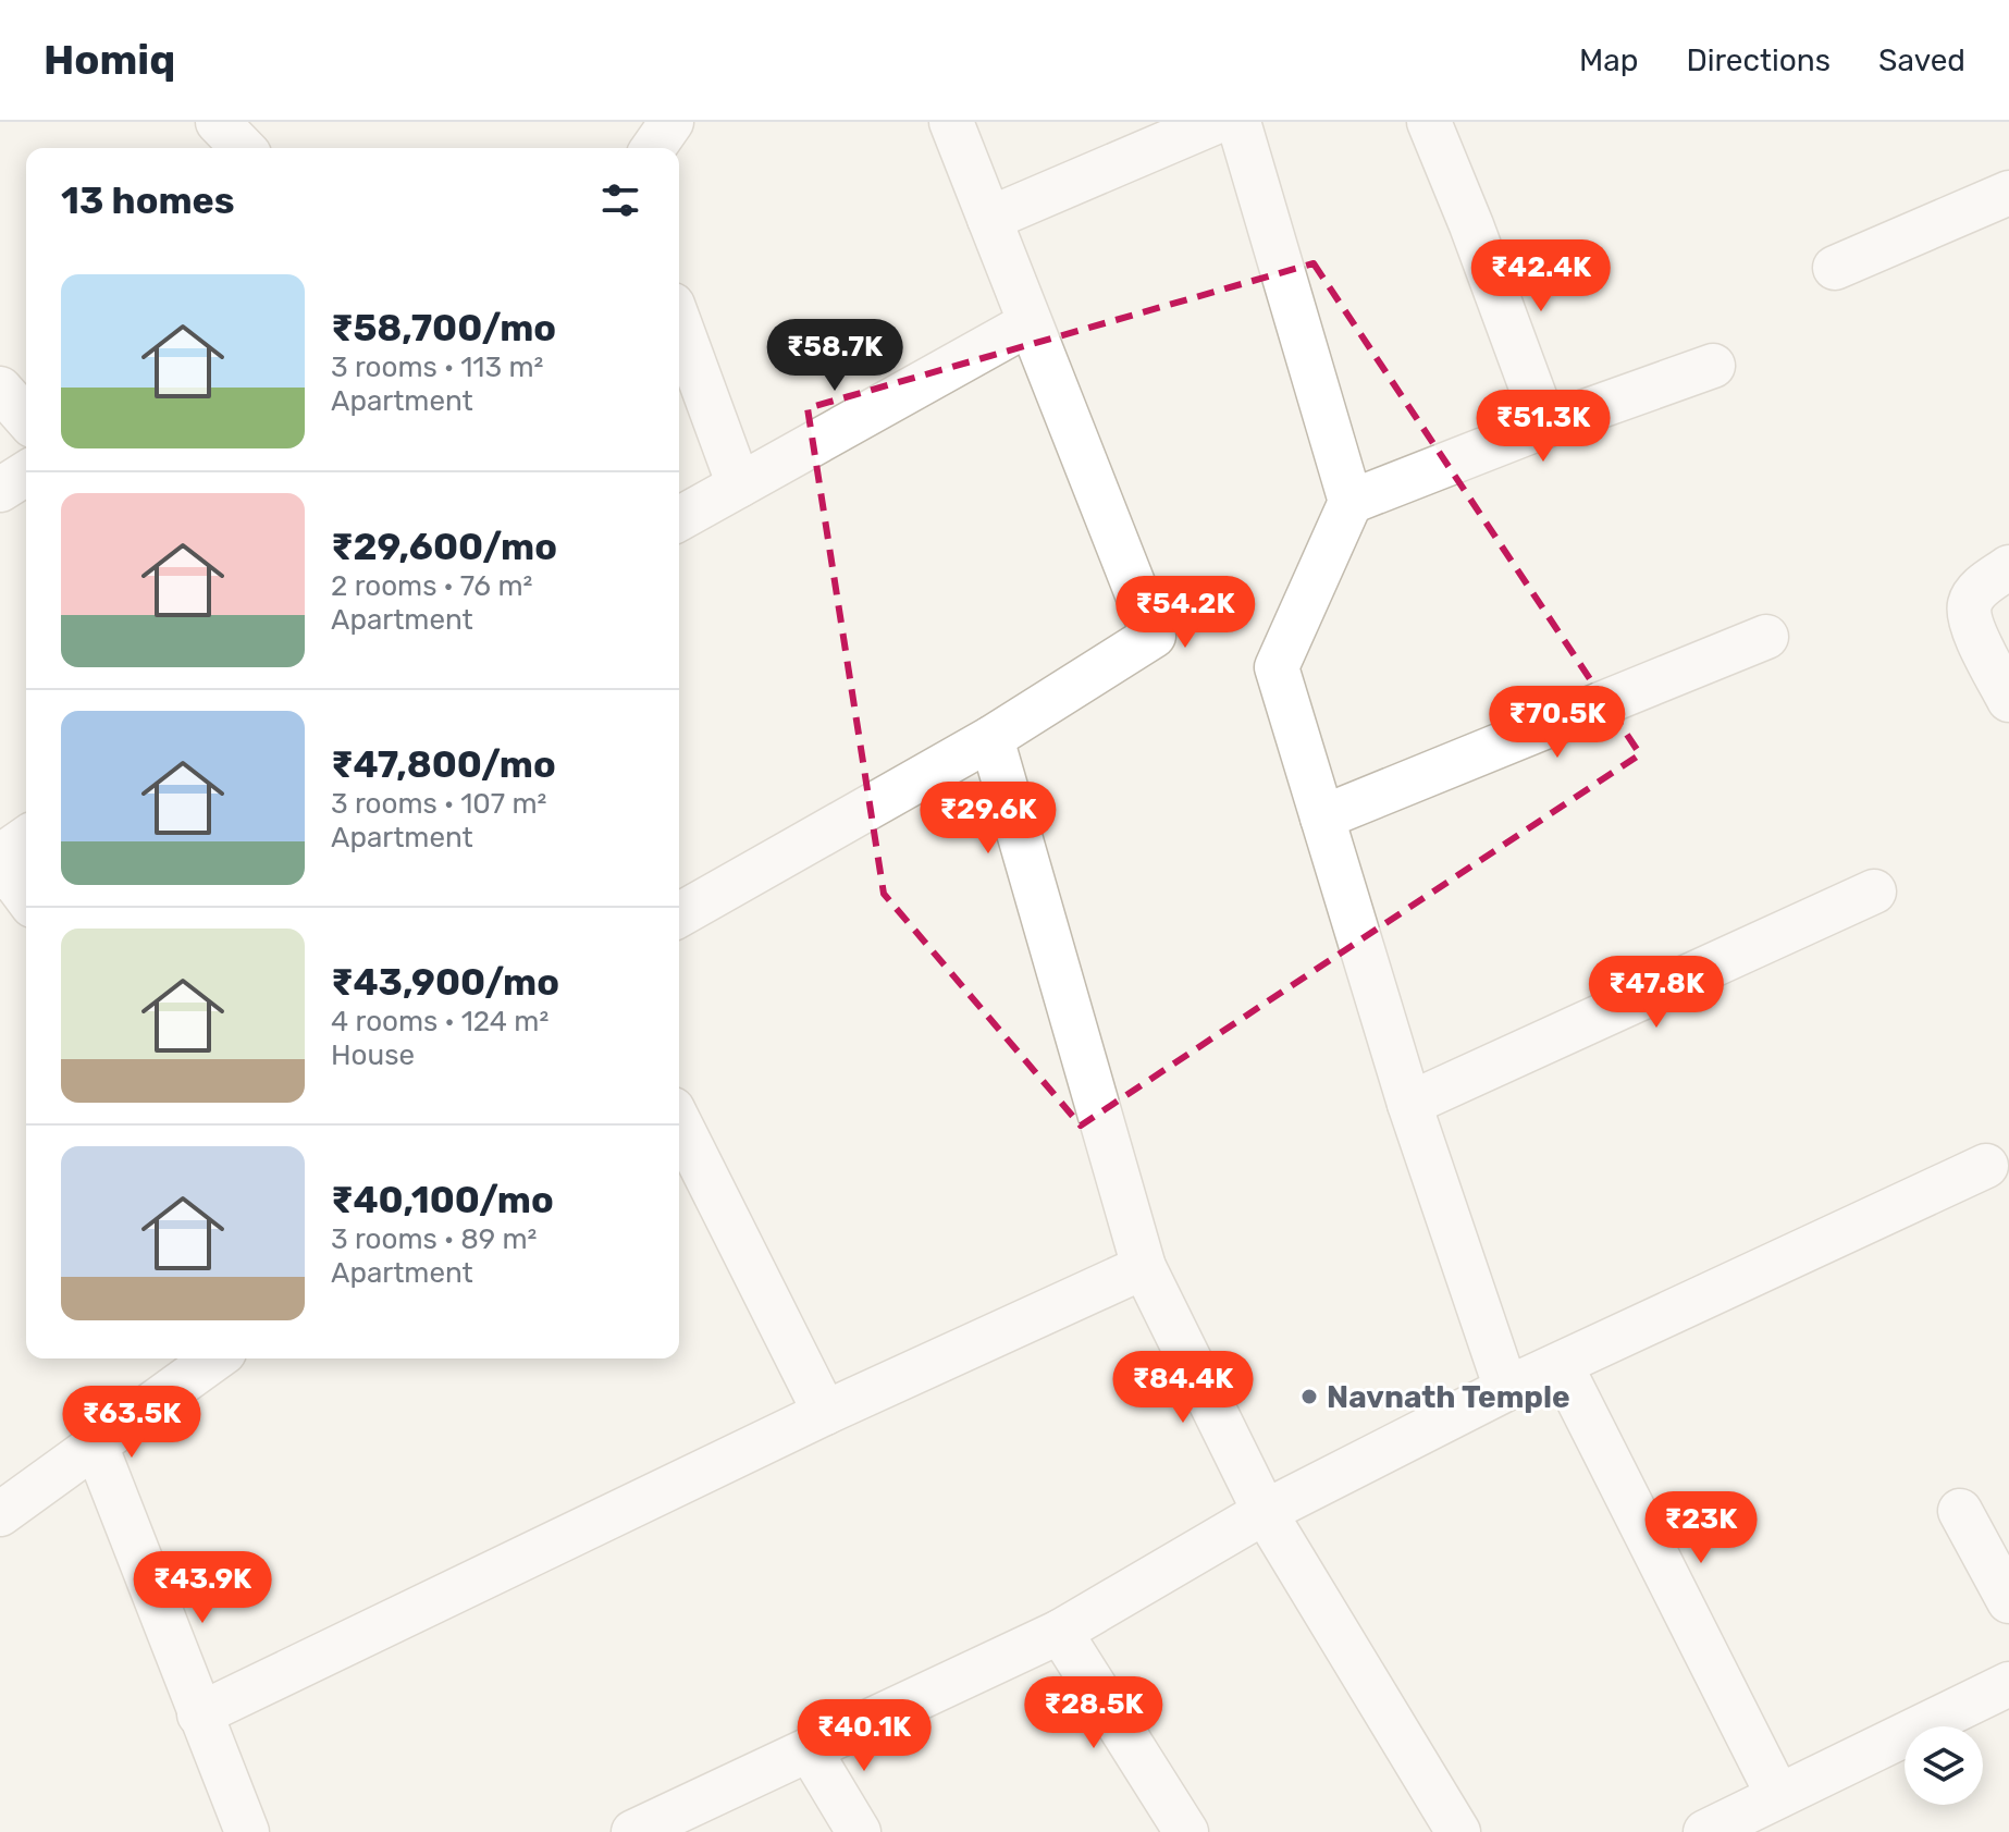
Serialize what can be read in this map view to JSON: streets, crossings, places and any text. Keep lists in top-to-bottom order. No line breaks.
{"places":["Navnath Temple"],"page":{"header":"Homiq","nav":["Map","Directions","Saved"],"heading":"13 homes","price":["₹42.4K","₹58.7K","₹51.3K","₹54.2K","₹70.5K","₹29.6K","₹47.8K","₹84.4K","₹63.5K","₹23K","₹43.9K","₹28.5K","₹40.1K"],"list":[{"name":"₹58,700/mo","note":"3 rooms · 113 m² · Apartment"},{"name":"₹29,600/mo","note":"2 rooms · 76 m² · Apartment"},{"name":"₹47,800/mo","note":"3 rooms · 107 m² · Apartment"},{"name":"₹43,900/mo","note":"4 rooms · 124 m² · House"},{"name":"₹40,100/mo","note":"3 rooms · 89 m² · Apartment"}]}}
